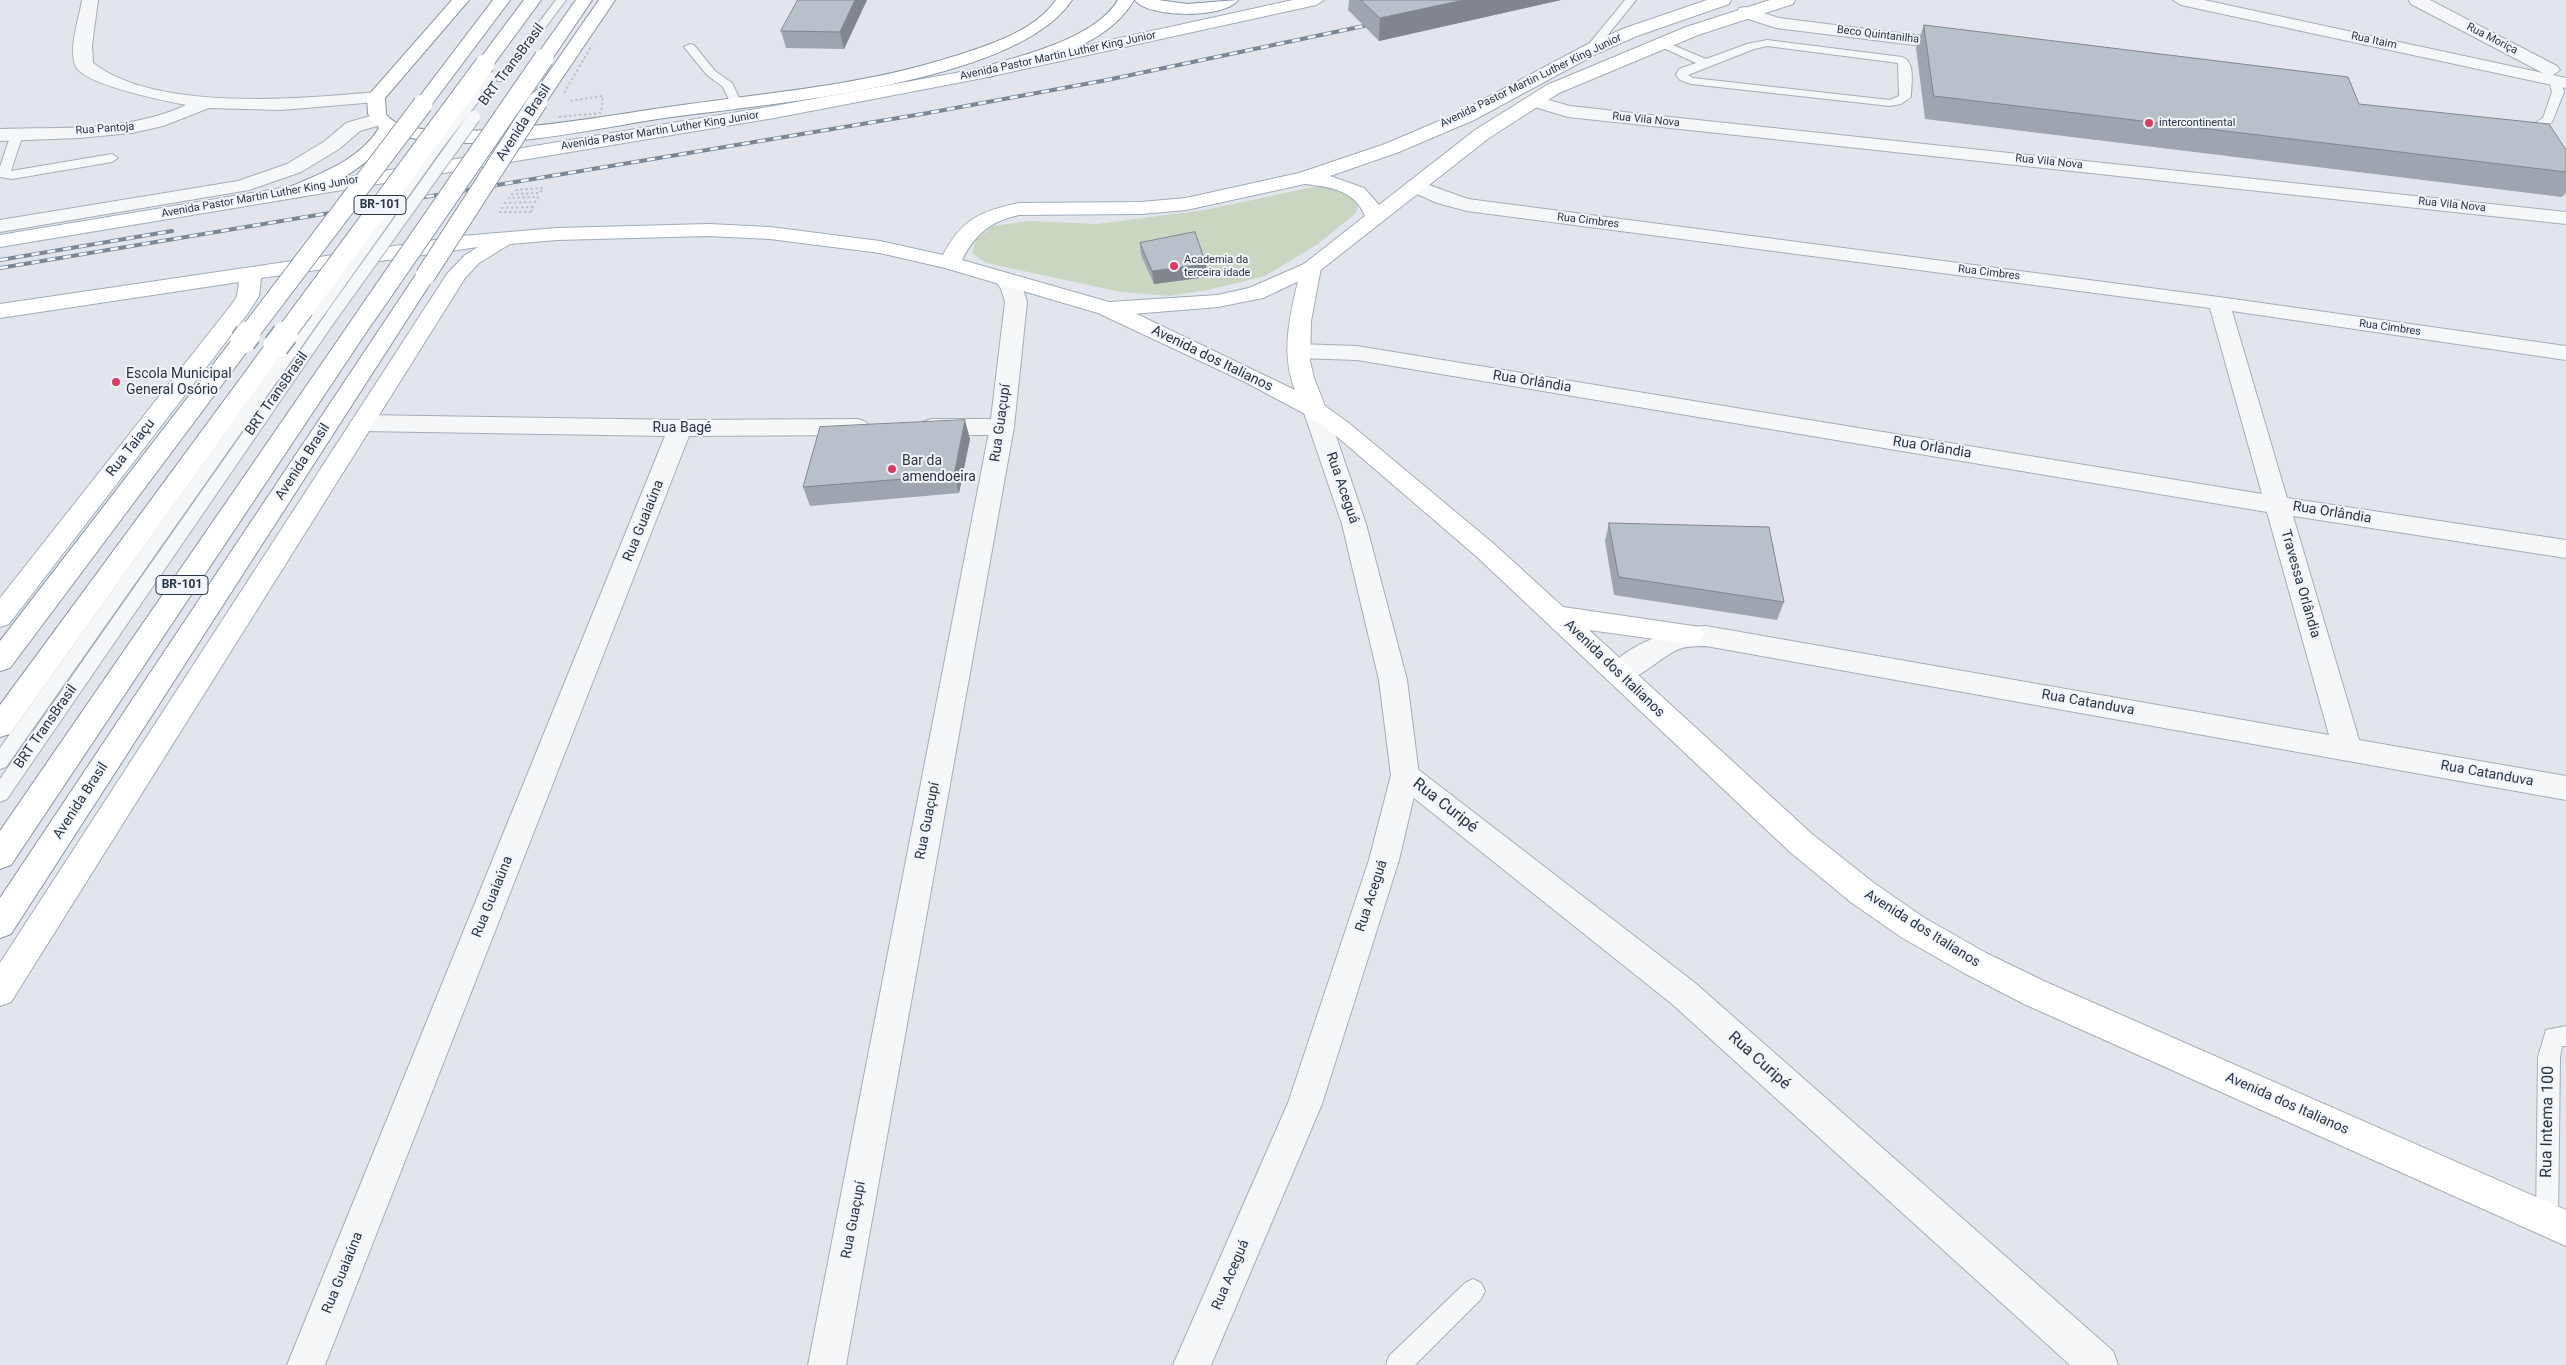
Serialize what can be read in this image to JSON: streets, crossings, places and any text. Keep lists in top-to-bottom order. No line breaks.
{"streets":{"main road":["Avenida Pastor Martin Luther King Junior","Avenida Brasil","BR-101","Avenida dos Italianos","Rua Taiaçu"],"street":["Beco Quintanilha","Rua Moriça","Rua Itaim","Rua Vila Nova","Rua Pantoja","Rua Cimbres","Rua Orlândia","Rua Guaçupí","Rua Bagé","Rua Aceguá","Rua Guaiaúna","Travessa Orlândia","Rua Catanduva","Rua Curipé"],"lane":["BRT TransBrasil","Rua Intema 100"]},"crossings":[["Beco Quintanilha","Avenida Pastor Martin Luther King Junior"],["Rua Moriça","Rua Itaim"],["Avenida Pastor Martin Luther King Junior","Rua Vila Nova"],["Avenida Pastor Martin Luther King Junior","Avenida Brasil"],["Avenida Pastor Martin Luther King Junior","Rua Cimbres"],["Avenida Pastor Martin Luther King Junior","Avenida dos Italianos"],["Avenida Pastor Martin Luther King Junior","Rua Guaçupí"],["Avenida Pastor Martin Luther King Junior","Rua Taiaçu"],["BRT TransBrasil","BR-101"],["Avenida Brasil","Rua Bagé"],["Rua Cimbres","Travessa Orlândia"],["Avenida dos Italianos","Rua Aceguá"],["Avenida dos Italianos","Rua Catanduva"],["Avenida dos Italianos","Rua Intema 100"],["Rua Orlândia","Travessa Orlândia"],["Rua Bagé","Rua Guaiaúna"],["Rua Aceguá","Rua Curipé"],["Travessa Orlândia","Rua Catanduva"]],"places":["intercontinental","Academia da terceira idade","Escola Municipal General Osório","Bar da amendoeira"]}
